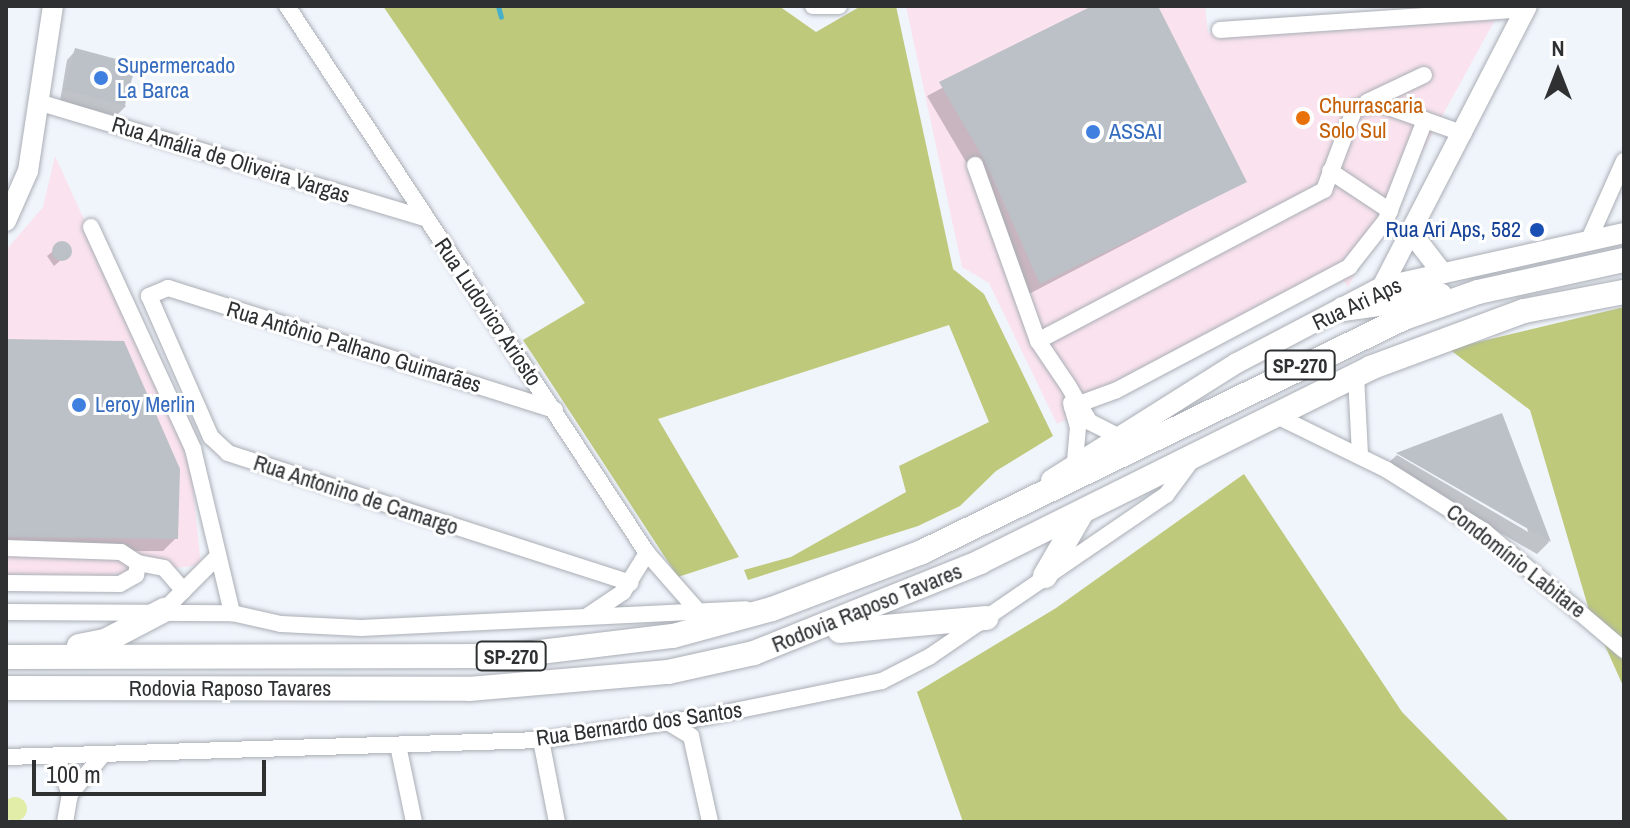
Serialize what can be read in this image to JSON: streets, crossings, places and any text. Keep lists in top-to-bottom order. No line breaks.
{"streets":{"highway":["SP-270","Rodovia Raposo Tavares"],"main road":["Rua Ari Aps"],"street":["Rua Amália de Oliveira Vargas","Rua Ludovico Ariosto","Rua Antônio Palhano Guimarães","Rua Antonino de Camargo","Condomínio Labitare","Rua Bernardo dos Santos"]},"crossings":[["Rua Amália de Oliveira Vargas","Rua Ludovico Ariosto"],["Rua Ari Aps","Rodovia Raposo Tavares"],["Rua Ludovico Ariosto","Rua Antônio Palhano Guimarães"],["Rua Antônio Palhano Guimarães","Rua Antonino de Camargo"],["Condomínio Labitare","Rodovia Raposo Tavares"],["Rodovia Raposo Tavares","Rua Bernardo dos Santos"]],"places":["Supermercado La Barca","Churrascaria Solo Sul","ASSAI","Rua Ari Aps, 582","Leroy Merlin"],"scale_bar":"100 m","north":"top"}
